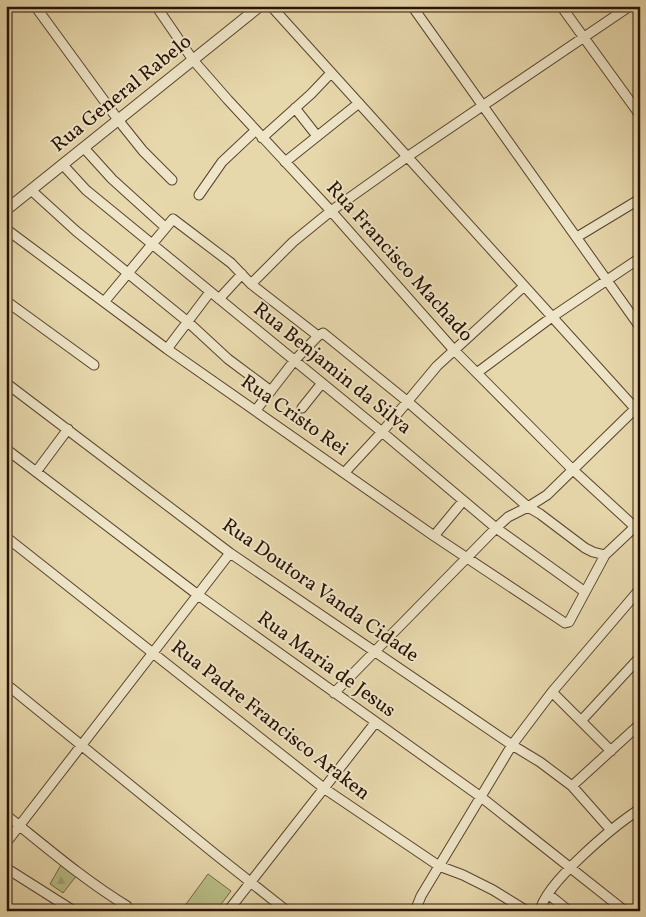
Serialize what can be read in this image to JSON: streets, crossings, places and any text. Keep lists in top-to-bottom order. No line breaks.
{"streets":{"street":["Rua General Rabelo","Rua Francisco Machado","Rua Benjamin da Silva","Rua Cristo Rei","Rua Doutora Vanda Cidade","Rua Maria de Jesus","Rua Padre Francisco Araken"]},"crossings":[["Rua General Rabelo","Rua Francisco Machado"],["Rua General Rabelo","Rua Benjamin da Silva"],["Rua Benjamin da Silva","Rua Cristo Rei"]]}
